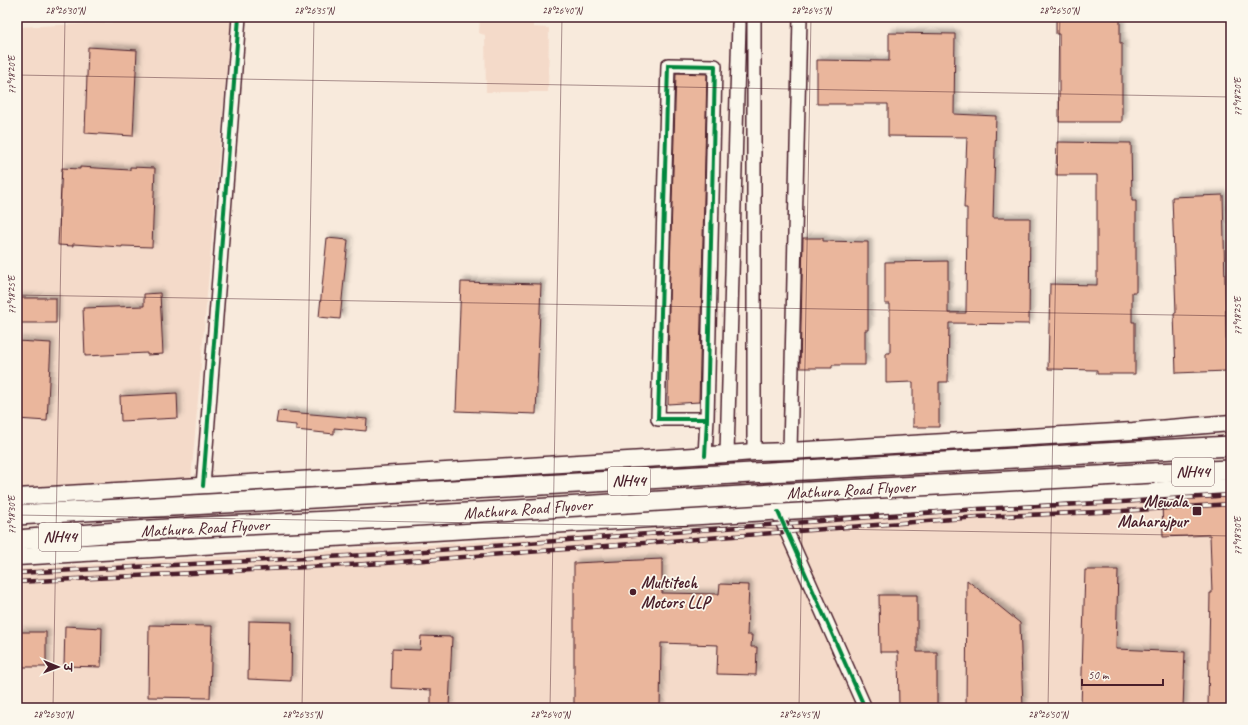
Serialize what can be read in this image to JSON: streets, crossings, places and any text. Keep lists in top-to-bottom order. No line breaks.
{"streets":{"highway":["NH44","Mathura Road Flyover"]},"places":{"transit":["Mewala Maharajpur"],"other":["Multitech Motors LLP"]},"scale_bar":"50 m","north":"right","coordinates":["28°26'30\"N","28°26'35\"N","28°26'40\"N","28°26'45\"N","28°26'50\"N","77°18'20\"E","77°18'25\"E","77°18'30\"E"]}
